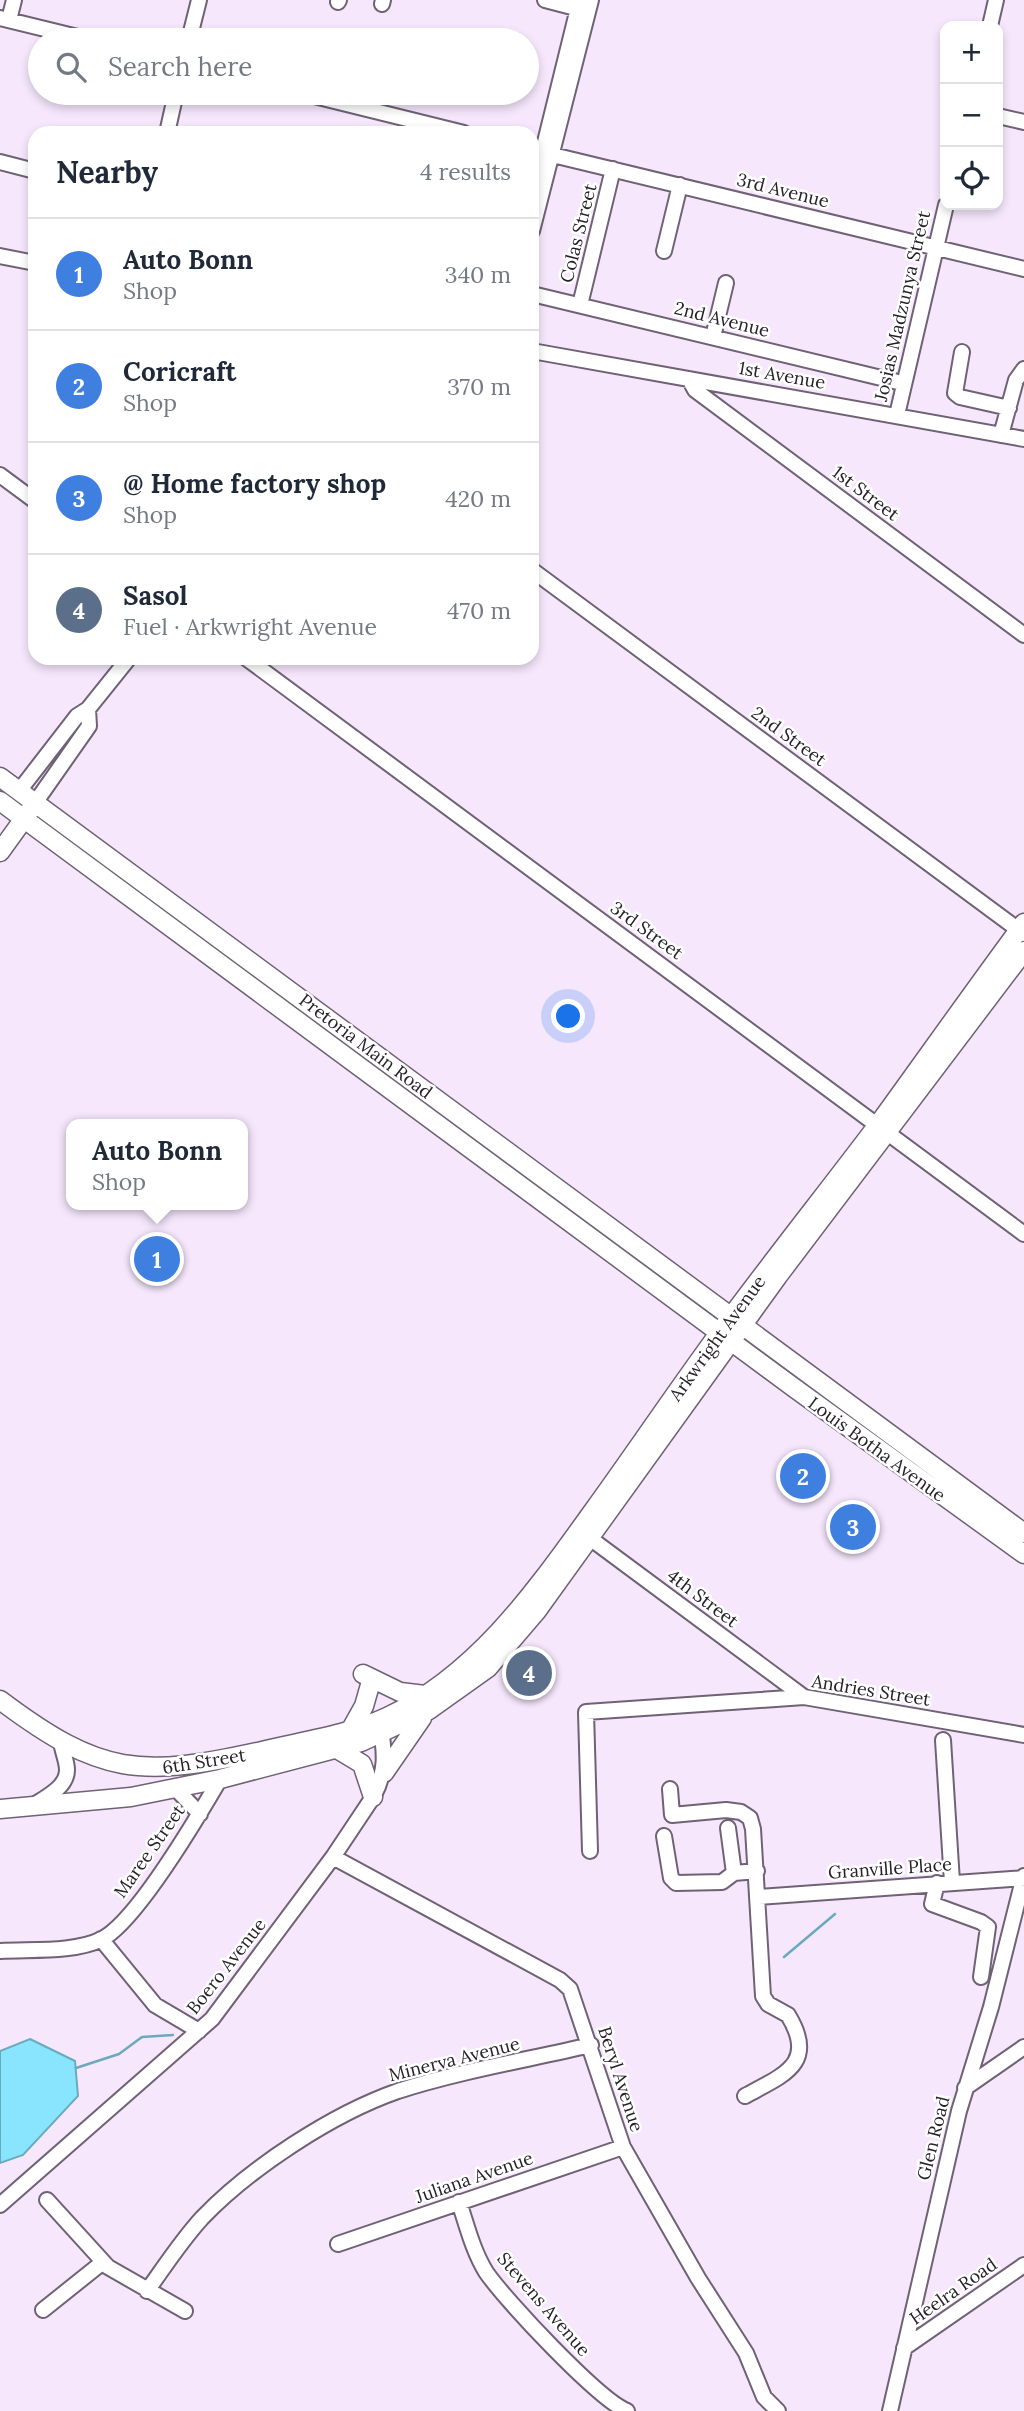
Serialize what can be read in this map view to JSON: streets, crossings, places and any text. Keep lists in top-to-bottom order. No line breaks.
{"streets":{"main road":["Pretoria Main Road","Arkwright Avenue","Louis Botha Avenue","6th Street"],"street":["3rd Avenue","Colas Street","Josias Madzunya Street","2nd Avenue","1st Avenue","1st Street","2nd Street","3rd Street","4th Street","Andries Street","Maree Street","Granville Place","Boero Avenue","Minerva Avenue","Beryl Avenue","Glen Road","Juliana Avenue","Heelra Road","Stevens Avenue"]},"crossings":[["3rd Avenue","Colas Street"],["3rd Avenue","Josias Madzunya Street"],["Colas Street","2nd Avenue"],["Josias Madzunya Street","2nd Avenue"],["Josias Madzunya Street","1st Avenue"],["1st Avenue","1st Street"],["2nd Street","Arkwright Avenue"],["3rd Street","Arkwright Avenue"],["Pretoria Main Road","Arkwright Avenue"],["Pretoria Main Road","Louis Botha Avenue"],["Arkwright Avenue","Louis Botha Avenue"],["Arkwright Avenue","4th Street"],["Arkwright Avenue","6th Street"],["Arkwright Avenue","Boero Avenue"],["4th Street","Andries Street"],["6th Street","Boero Avenue"],["Granville Place","Glen Road"],["Boero Avenue","Beryl Avenue"],["Minerva Avenue","Beryl Avenue"],["Beryl Avenue","Juliana Avenue"],["Glen Road","Heelra Road"],["Juliana Avenue","Stevens Avenue"]],"page":{"map_buttons":["+","−"],"search":"Search here","heading":["Nearby","4 results"],"list":[{"mark":"1","name":"Auto Bonn","note":"Shop","value":"340 m"},{"mark":"2","name":"Coricraft","note":"Shop","value":"370 m"},{"mark":"3","name":"@ Home factory shop","note":"Shop","value":"420 m"},{"mark":"4","name":"Sasol","note":"Fuel · Arkwright Avenue","value":"470 m"}],"popup":["Auto Bonn","Shop"],"pins":["1","2","3","4"]}}
